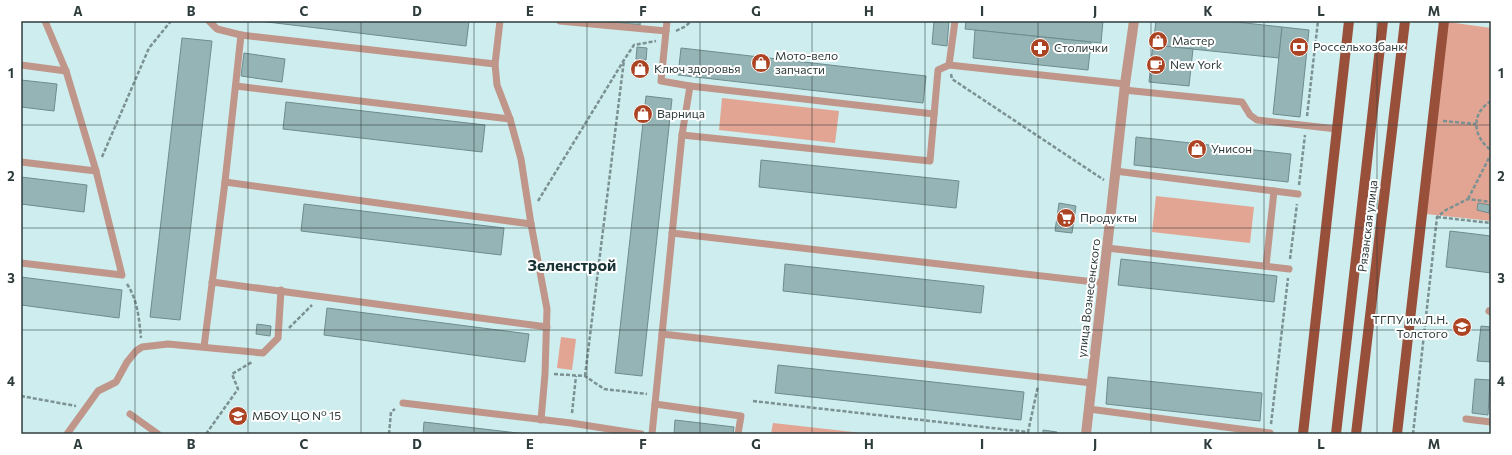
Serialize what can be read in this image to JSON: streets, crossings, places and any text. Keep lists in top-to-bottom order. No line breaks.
{"streets":{"main road":["Рязанская улица"],"street":["улица Вознесенского"]},"districts":["Зеленстрой"],"places":{"shop":["Мастер","Мото-вело запчасти","Ключ здоровья","Варница","Унисон"],"bank":["Россельхозбанк"],"pharmacy":["Столички"],"cafe":["New York"],"supermarket":["Продукты"],"school or university":["ТГПУ им.Л.Н. Толстого","МБОУ ЦО N° 15"]},"grid":{"columns":["A","B","C","D","E","F","G","H","I","J","K","L","M"],"rows":["1","2","3","4"]}}
